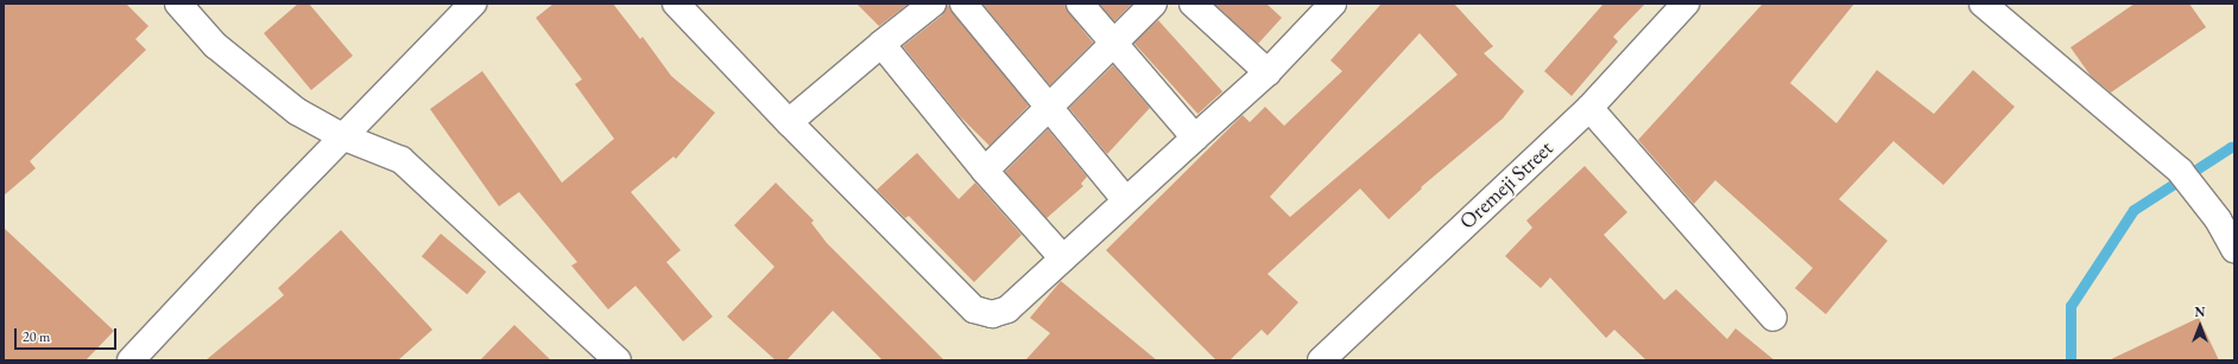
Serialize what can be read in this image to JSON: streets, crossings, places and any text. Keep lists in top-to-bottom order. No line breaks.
{"streets":{"street":["Oremeji Street"]},"scale_bar":"20 m","north":"top"}
